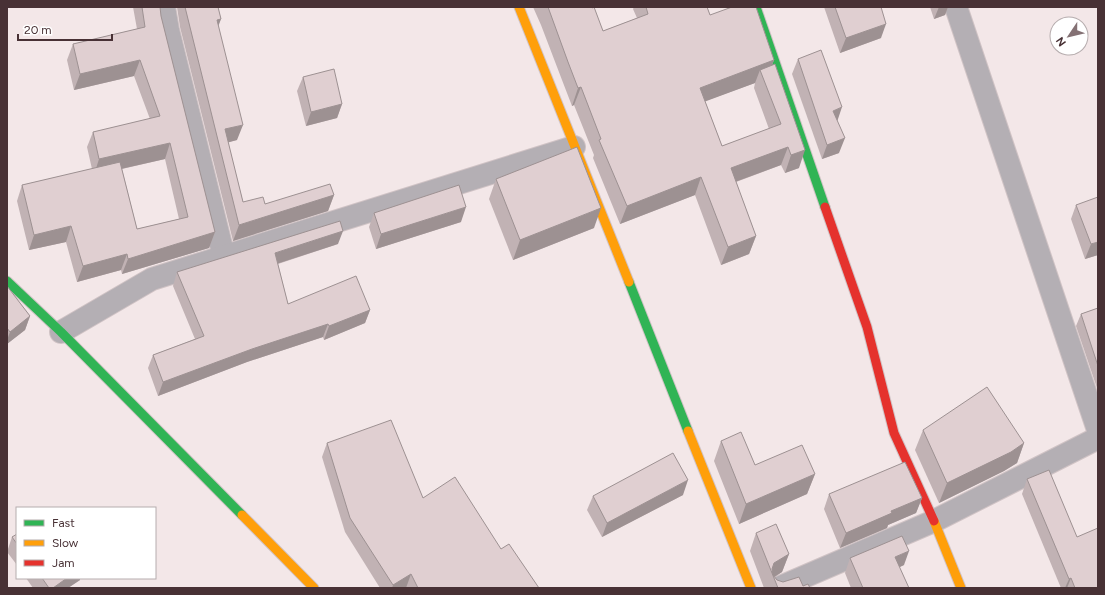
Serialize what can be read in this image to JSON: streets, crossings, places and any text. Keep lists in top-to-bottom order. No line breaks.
{"legend":["Fast","Slow","Jam"],"scale_bar":"20 m","north":"bottom left"}
